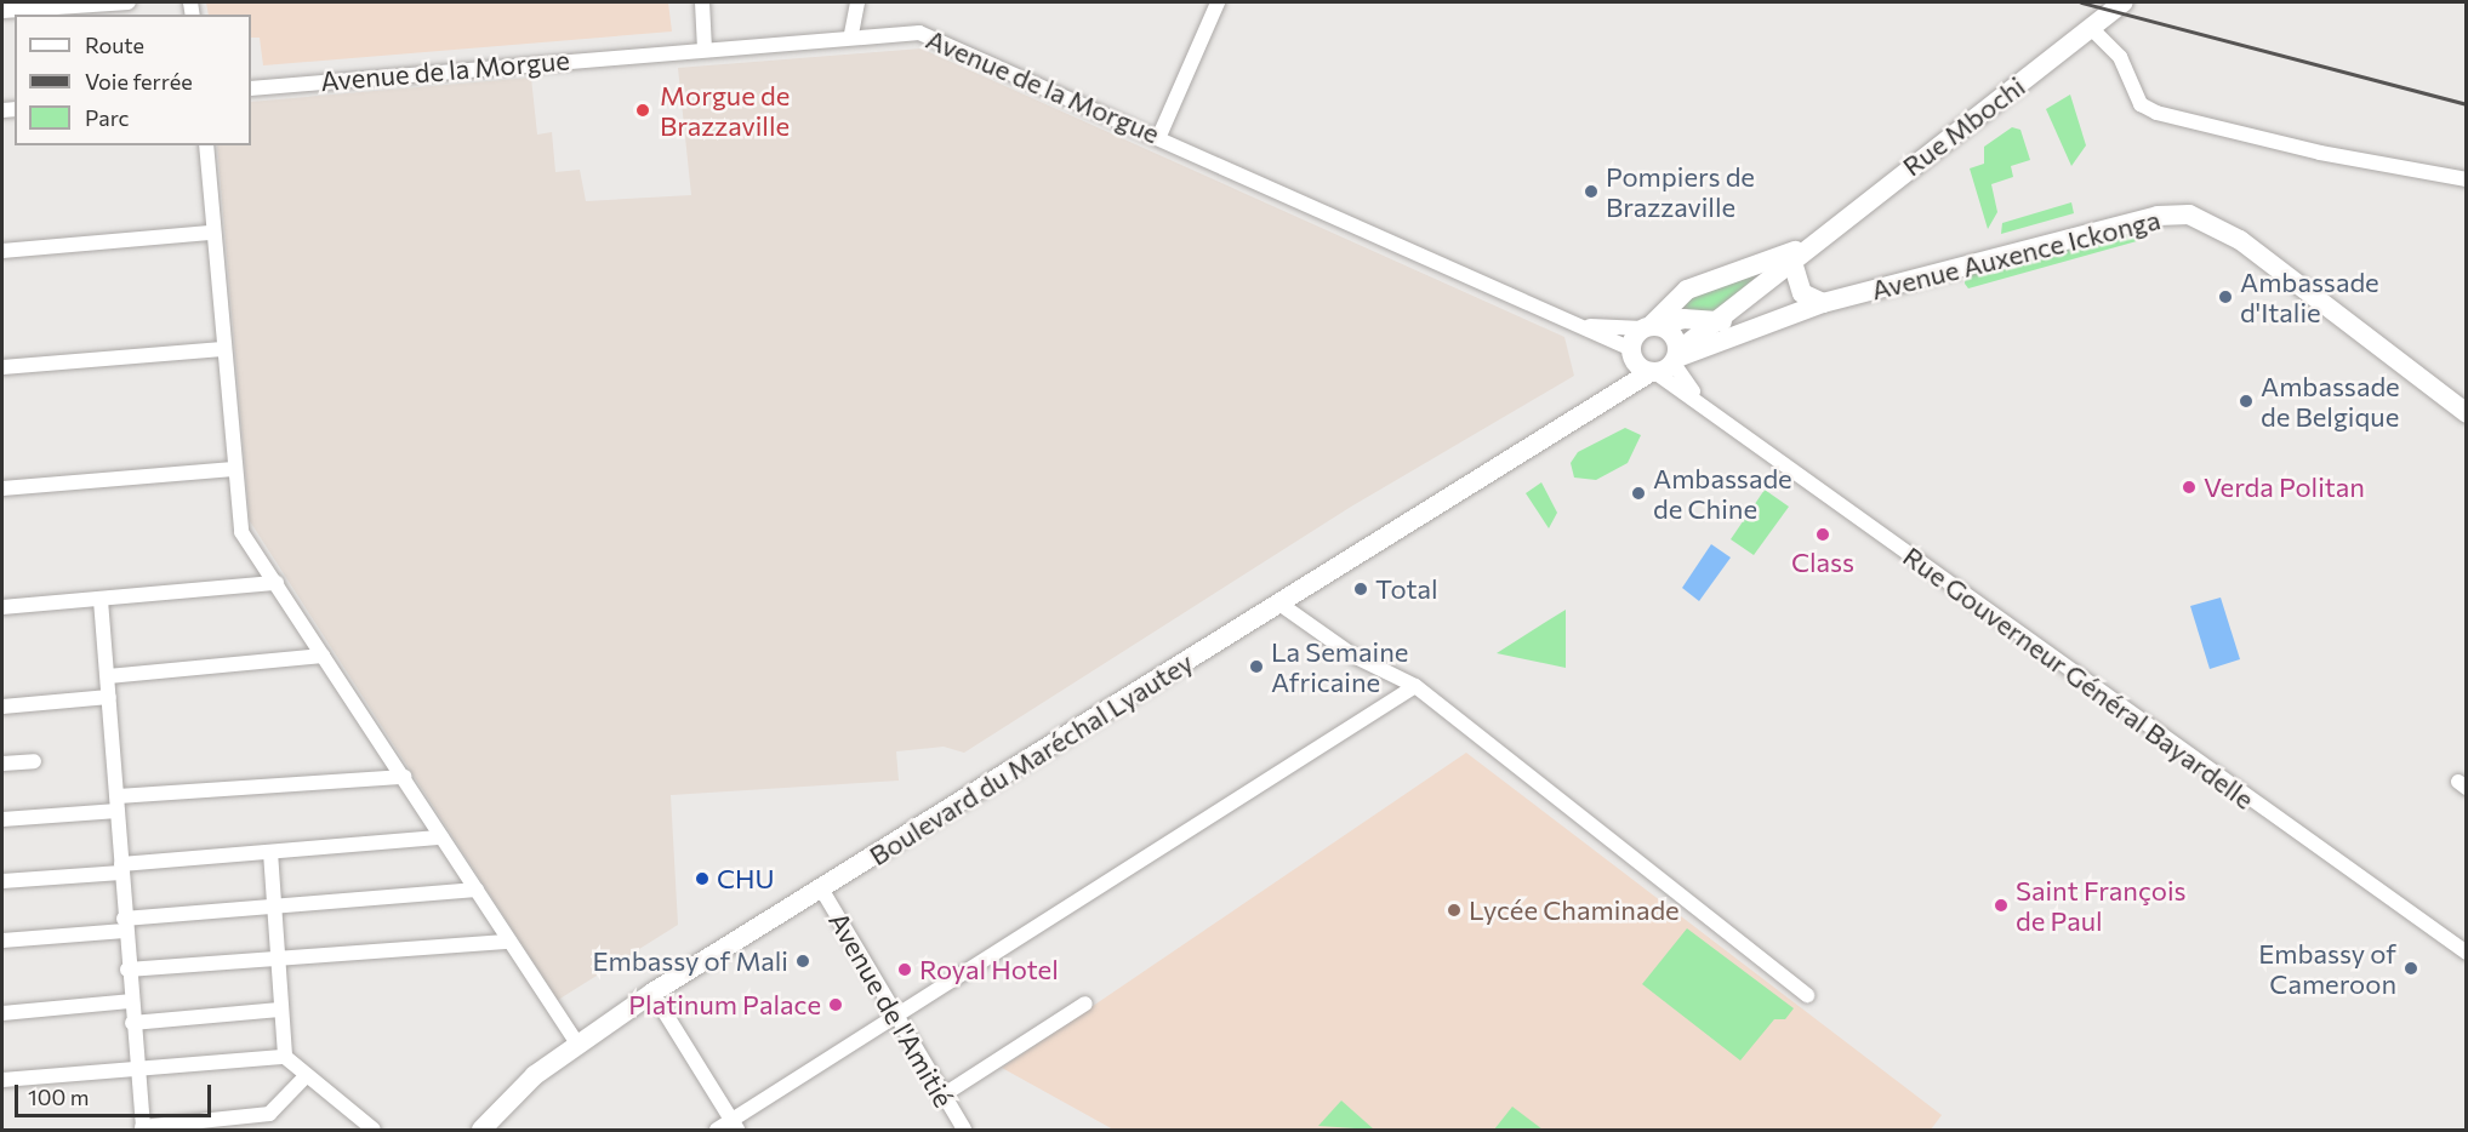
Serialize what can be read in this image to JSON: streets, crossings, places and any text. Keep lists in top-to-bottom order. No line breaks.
{"streets":{"main road":["Rue Mbochi","Avenue Auxence Ickonga","Boulevard du Maréchal Lyautey"],"street":["Avenue de la Morgue","Rue Gouverneur Général Bayardelle","Avenue de l'Amitié"]},"crossings":[["Avenue de la Morgue","Rue Mbochi"],["Avenue de la Morgue","Avenue Auxence Ickonga"],["Avenue de la Morgue","Boulevard du Maréchal Lyautey"],["Rue Mbochi","Avenue Auxence Ickonga"],["Rue Mbochi","Rue Gouverneur Général Bayardelle"],["Rue Mbochi","Boulevard du Maréchal Lyautey"],["Avenue Auxence Ickonga","Rue Gouverneur Général Bayardelle"],["Avenue Auxence Ickonga","Boulevard du Maréchal Lyautey"],["Rue Gouverneur Général Bayardelle","Boulevard du Maréchal Lyautey"],["Boulevard du Maréchal Lyautey","Avenue de l'Amitié"]],"places":["Morgue de Brazzaville","Pompiers de Brazzaville","Ambassade d'Italie","Ambassade de Belgique","Verda Politan","Ambassade de Chine","Class","Total","La Semaine Africaine","CHU","Saint François de Paul","Lycée Chaminade","Embassy of Mali","Embassy of Cameroon","Royal Hotel","Platinum Palace"],"legend":["Route","Voie ferrée","Parc"],"scale_bar":"100 m"}
